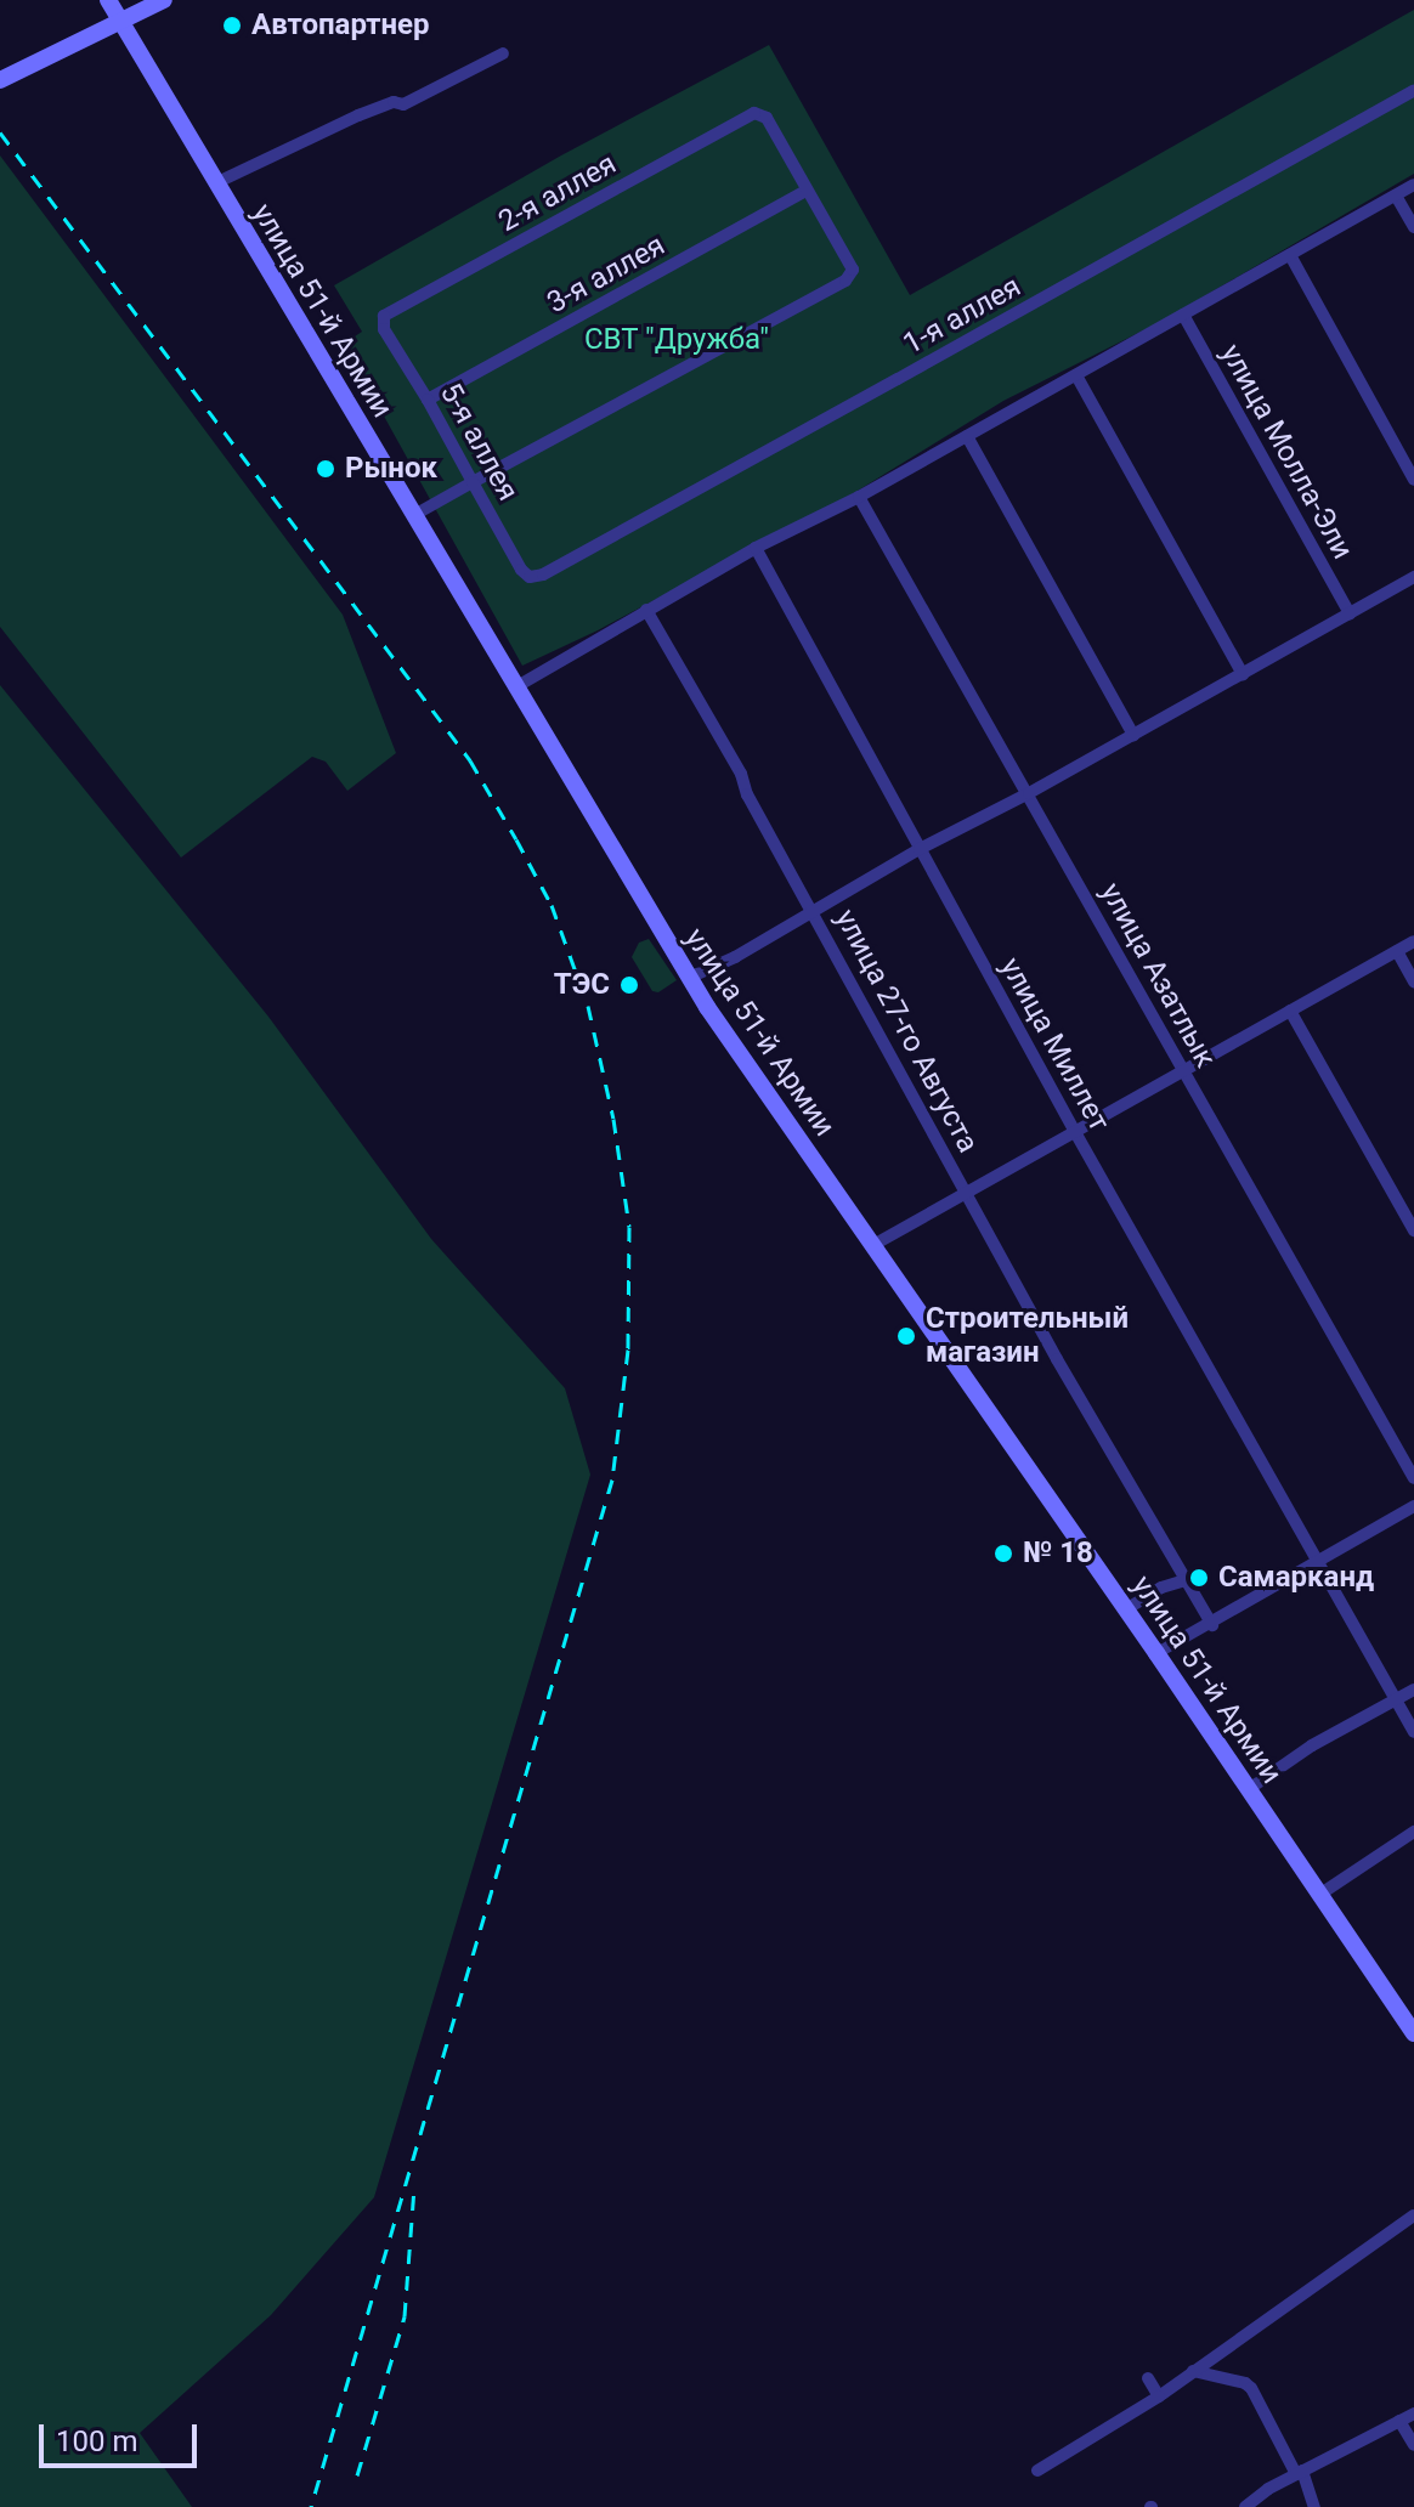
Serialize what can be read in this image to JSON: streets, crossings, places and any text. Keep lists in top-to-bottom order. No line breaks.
{"streets":{"main road":["улица 51-й Армии"],"street":["2-я аллея","3-я аллея","1-я аллея","5-я аллея","улица Молла-Эли","улица Азатлык","улица 27-го Августа","улица Миллет"]},"crossings":[["2-я аллея","3-я аллея"],["2-я аллея","5-я аллея"],["3-я аллея","5-я аллея"],["1-я аллея","5-я аллея"]],"parks":["СВТ \"Дружба\""],"places":["Автопартнер","Рынок","ТЭС","Строительный магазин","№ 18","Самарканд"],"scale_bar":"100 m"}
